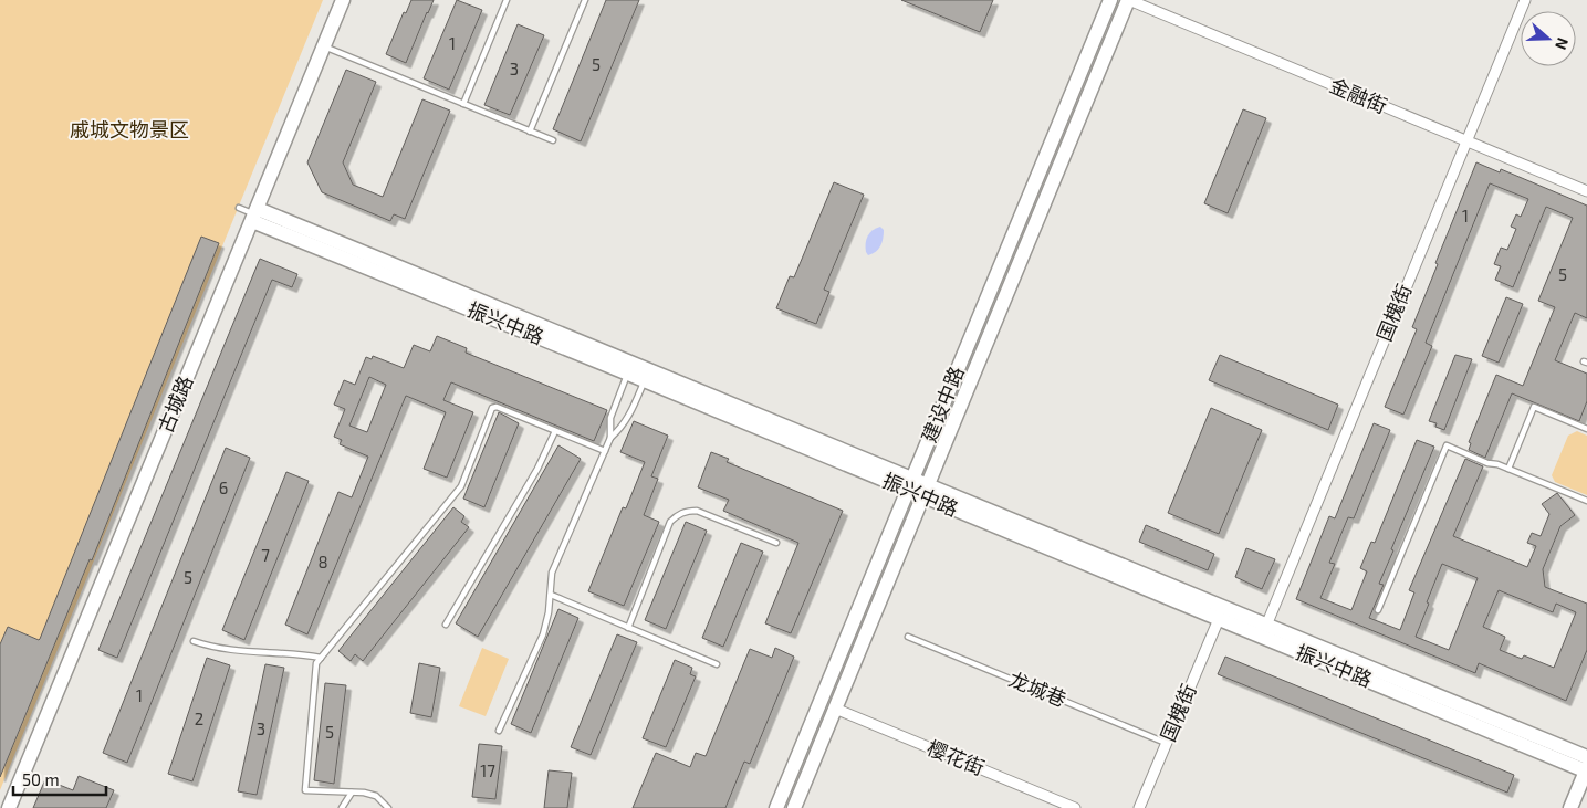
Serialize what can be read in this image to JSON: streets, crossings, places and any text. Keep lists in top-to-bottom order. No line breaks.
{"streets":{"street":["金融街","国槐街","振兴中路","古城路","建设中路","樱花街"],"lane":["龙城巷"]},"crossings":[["金融街","国槐街"],["金融街","建设中路"],["国槐街","振兴中路"],["国槐街","龙城巷"],["振兴中路","古城路"],["振兴中路","建设中路"],["建设中路","樱花街"]],"parks":["戚城文物景区"],"house_numbers":["1","5","3","1","5","6","7","8","5","1","2","3","5","17"],"scale_bar":"50 m","north":"right"}
